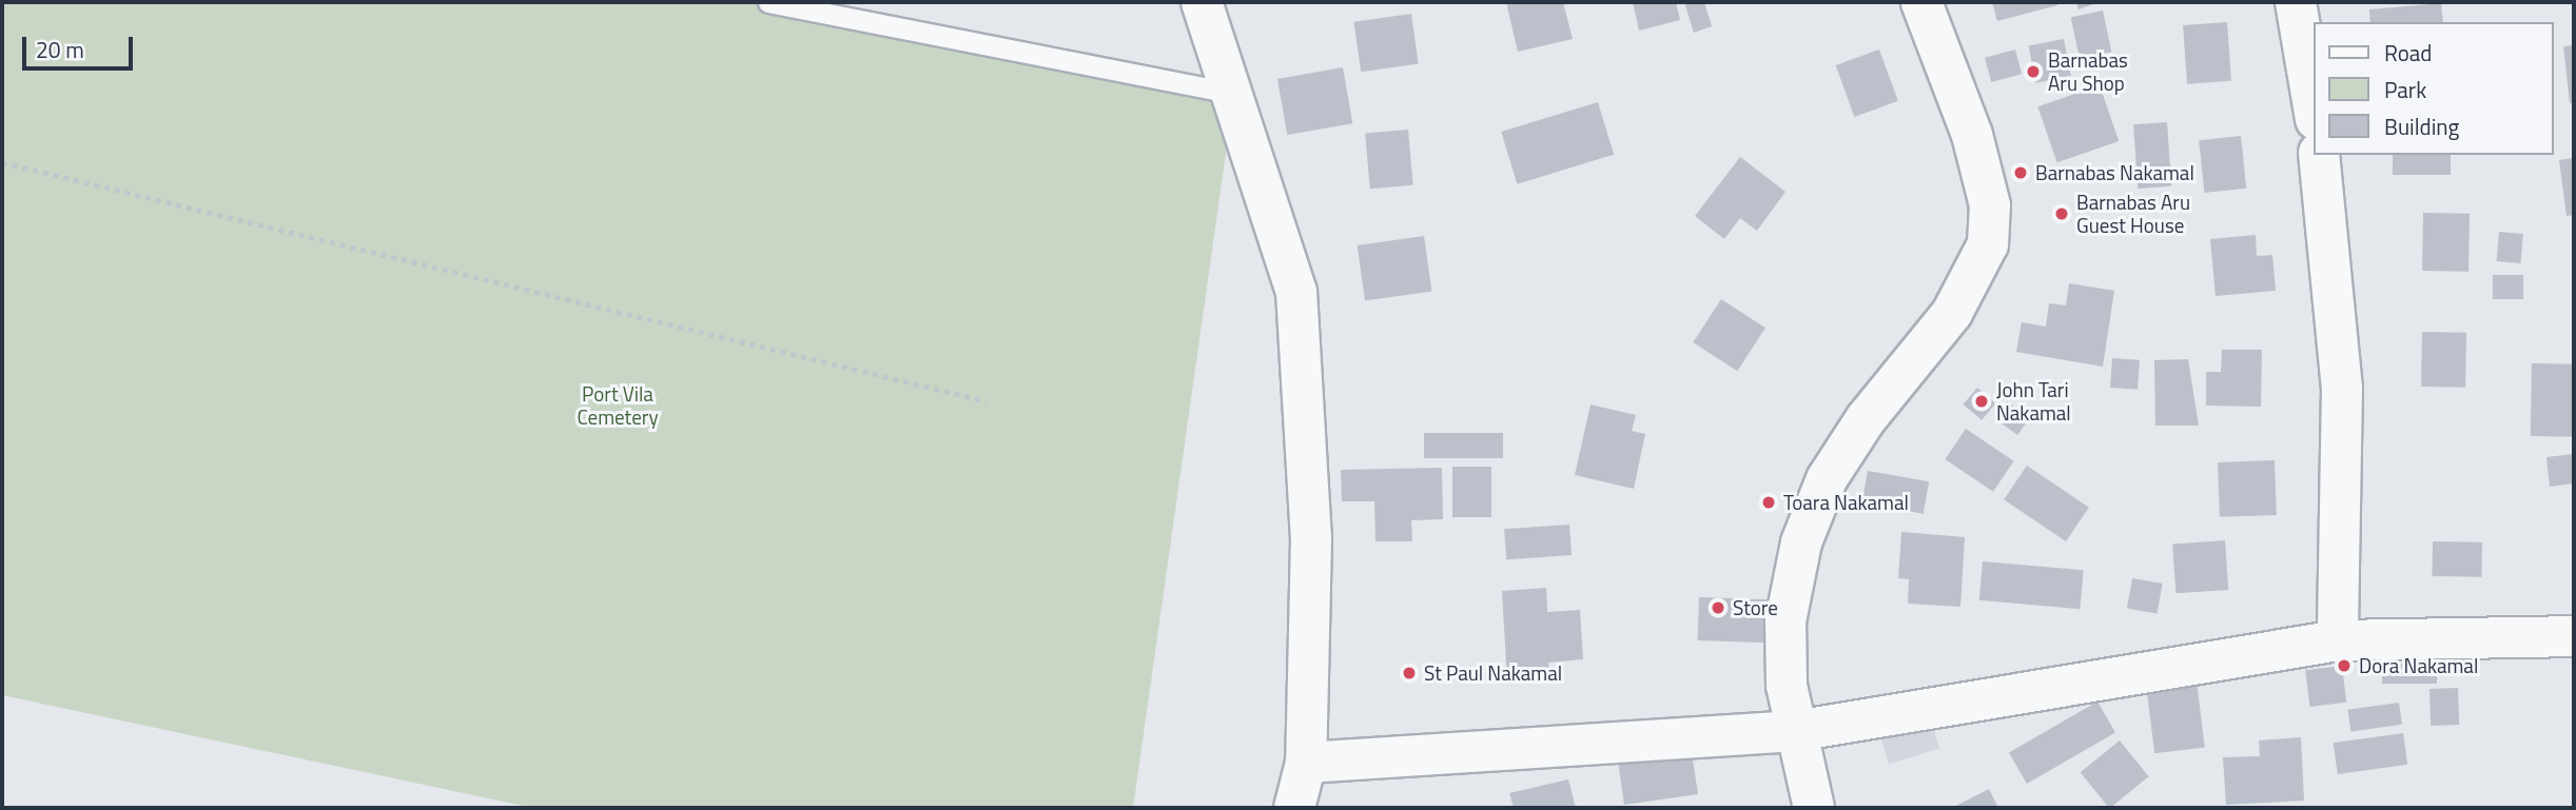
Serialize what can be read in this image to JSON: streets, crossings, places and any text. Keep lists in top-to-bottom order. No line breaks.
{"parks":["Port Vila Cemetery"],"places":["Barnabas Aru Shop","Barnabas Nakamal","Barnabas Aru Guest House","John Tari Nakamal","Toara Nakamal","Store","Dora Nakamal","St Paul Nakamal"],"legend":["Road","Park","Building"],"scale_bar":"20 m"}
